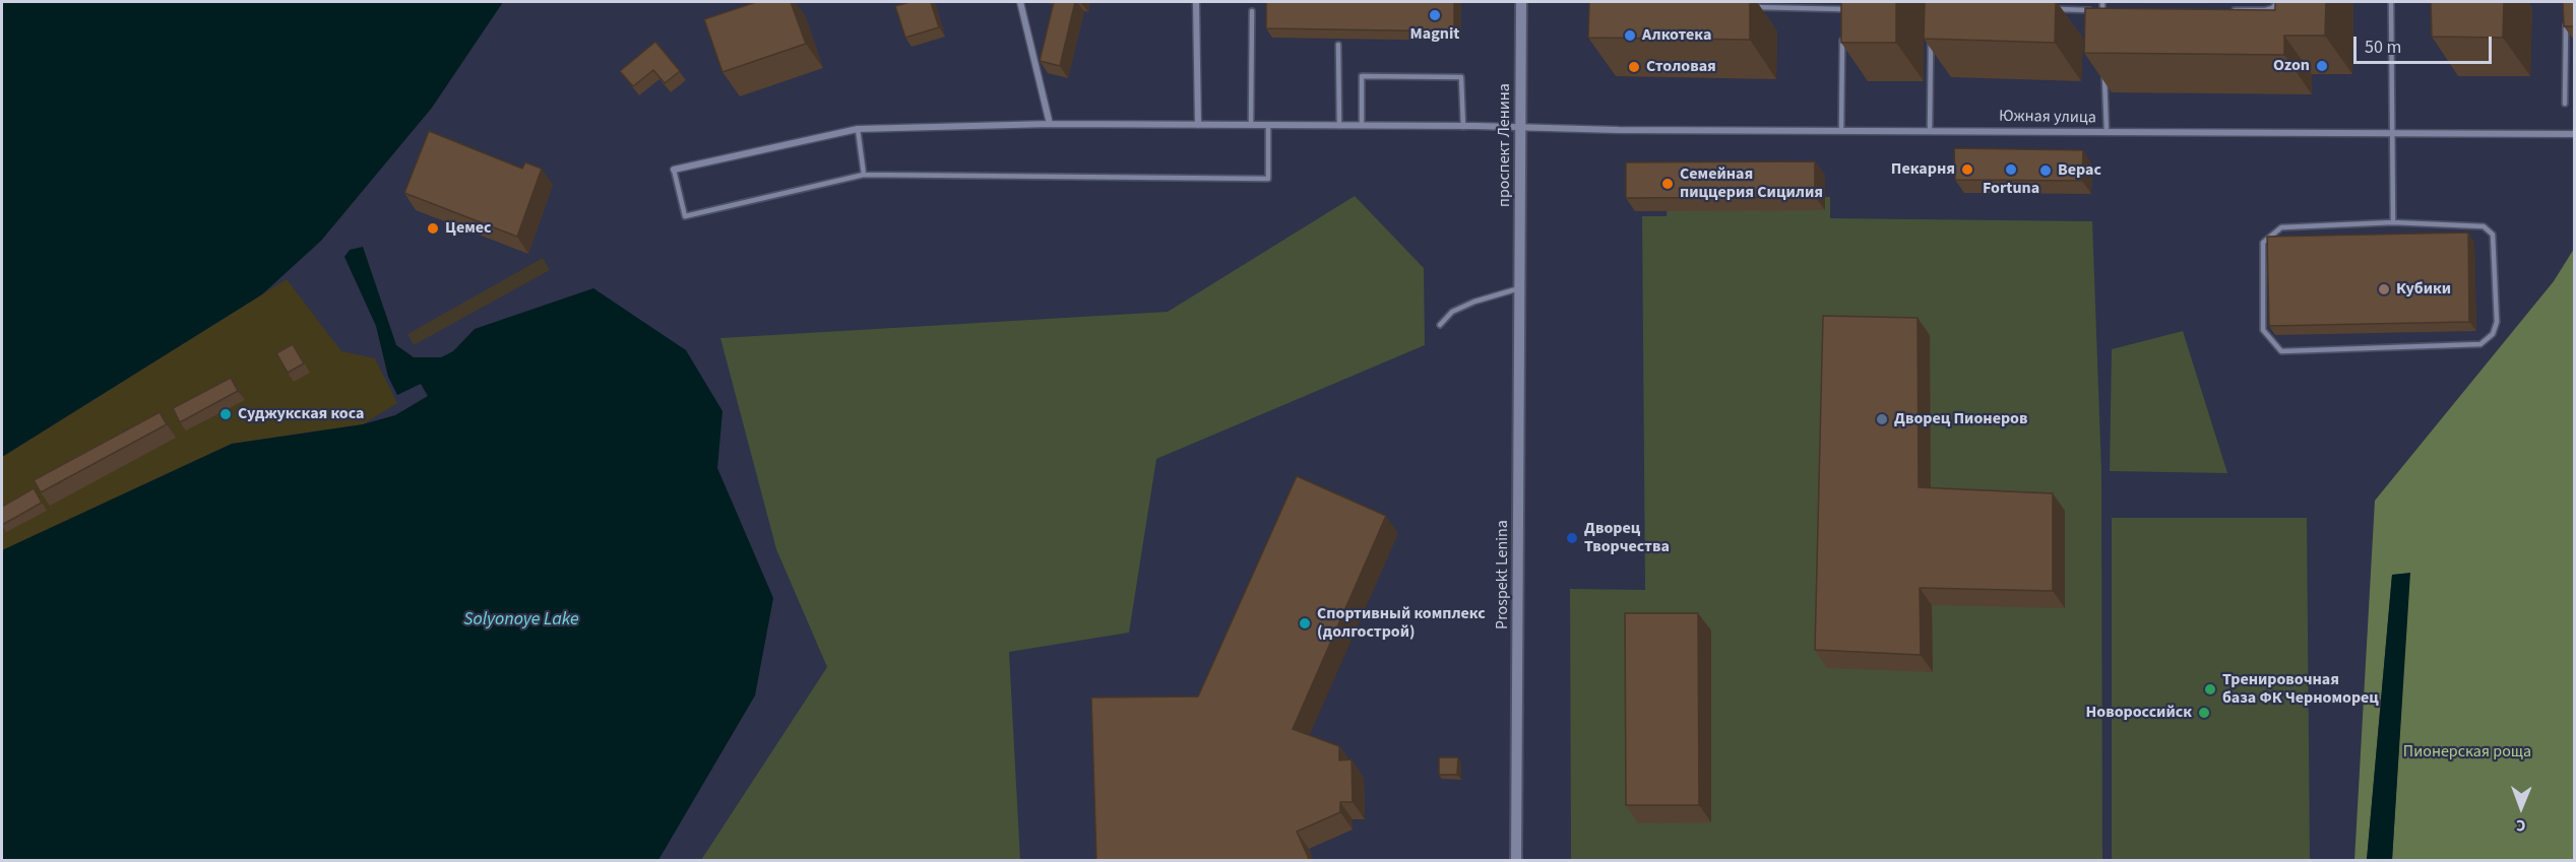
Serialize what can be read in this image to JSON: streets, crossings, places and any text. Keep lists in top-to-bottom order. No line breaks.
{"streets":{"street":["Южная улица","проспект Ленина","Prospekt Lenina"]},"crossings":[["Южная улица","проспект Ленина"],["проспект Ленина","Prospekt Lenina"]],"water":["Solyonoye Lake"],"parks":["Пионерская роща"],"places":["Magnit","Алкотека","Ozon","Столовая","Пекарня","Fortuna","Верас","Семейная пиццерия Сицилия","Цемес","Кубики","Суджукская коса","Дворец Пионеров","Дворец Творчества","Спортивный комплекс (долгострой)","Тренировочная база ФК Черноморец","Новороссийск"],"scale_bar":"50 m","north":"bottom"}
